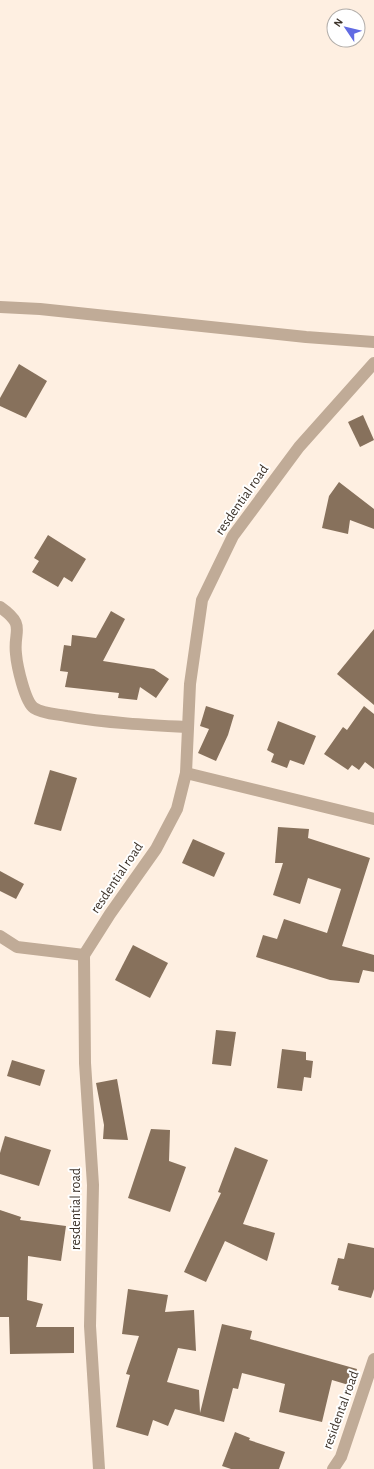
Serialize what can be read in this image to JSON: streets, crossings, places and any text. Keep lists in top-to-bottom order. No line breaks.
{"streets":{"street":["resdential road","residental road"]},"north":"top left"}
